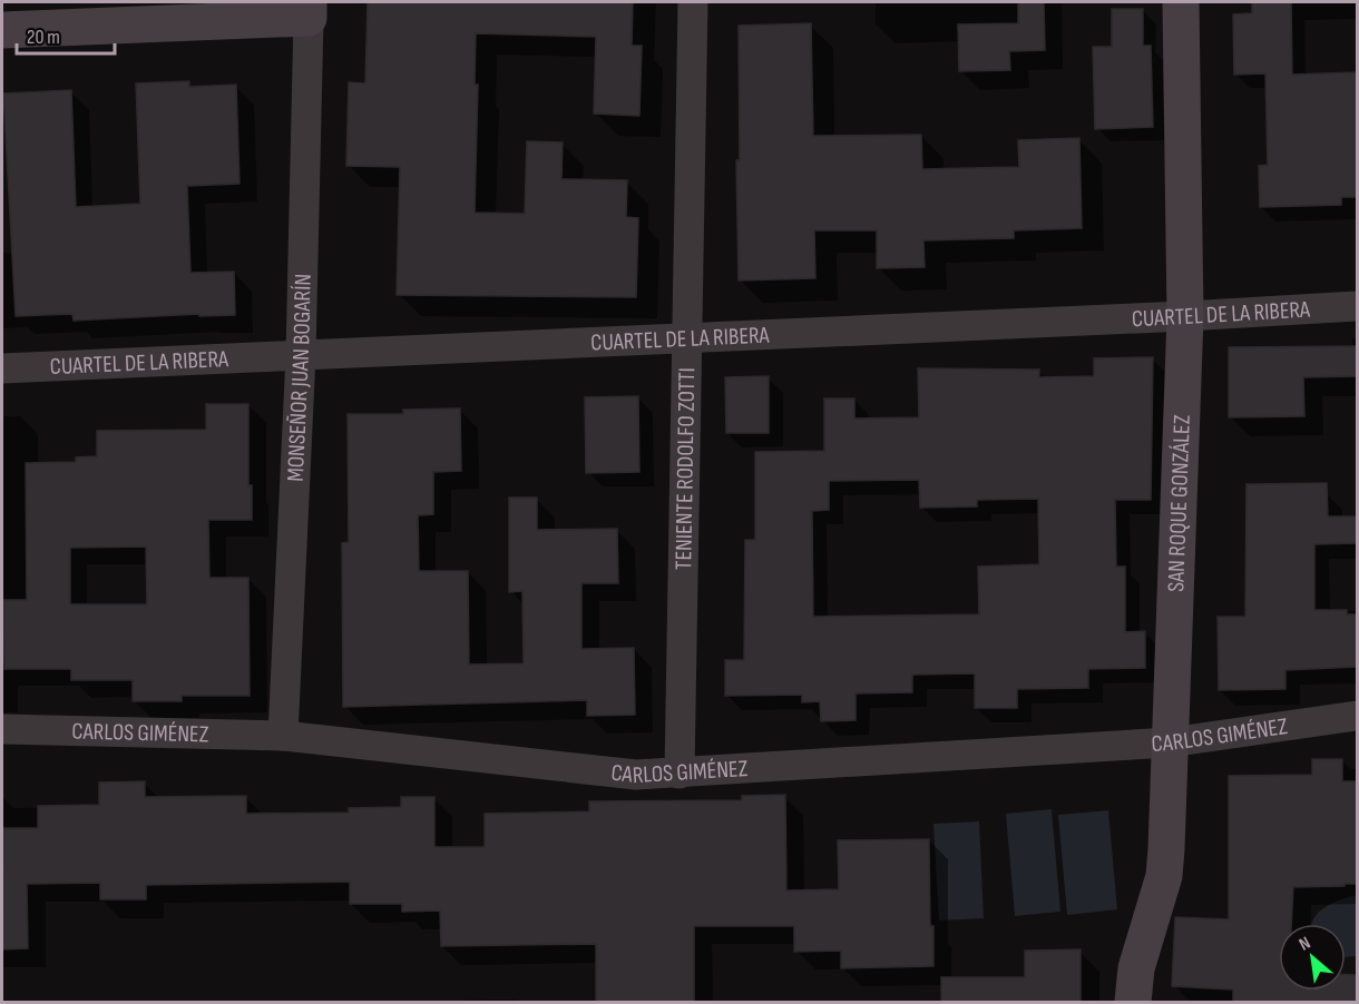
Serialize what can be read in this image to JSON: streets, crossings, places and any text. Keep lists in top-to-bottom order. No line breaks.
{"streets":{"street":["CUARTEL DE LA RIBERA","MONSEÑOR JUAN BOGARÍN","TENIENTE RODOLFO ZOTTI","SAN ROQUE GONZÁLEZ","CARLOS GIMÉNEZ"]},"crossings":[["CUARTEL DE LA RIBERA","MONSEÑOR JUAN BOGARÍN"],["CUARTEL DE LA RIBERA","TENIENTE RODOLFO ZOTTI"],["CUARTEL DE LA RIBERA","SAN ROQUE GONZÁLEZ"],["MONSEÑOR JUAN BOGARÍN","CARLOS GIMÉNEZ"],["TENIENTE RODOLFO ZOTTI","CARLOS GIMÉNEZ"],["SAN ROQUE GONZÁLEZ","CARLOS GIMÉNEZ"]],"scale_bar":"20 m","north":"top left"}
